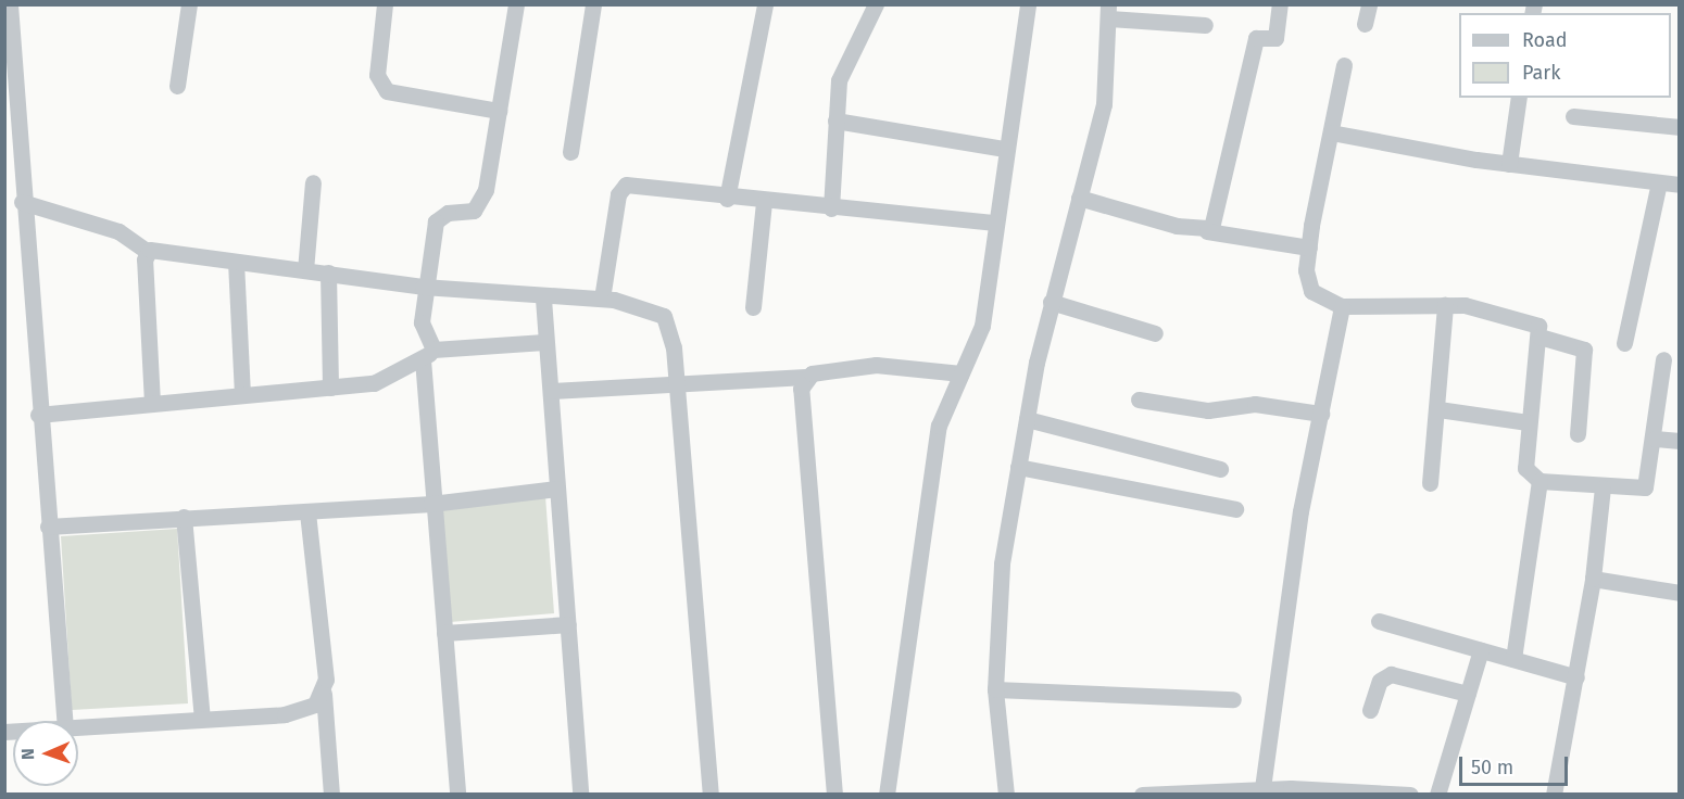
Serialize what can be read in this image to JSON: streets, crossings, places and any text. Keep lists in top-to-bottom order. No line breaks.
{"legend":["Road","Park"],"scale_bar":"50 m","north":"left"}
